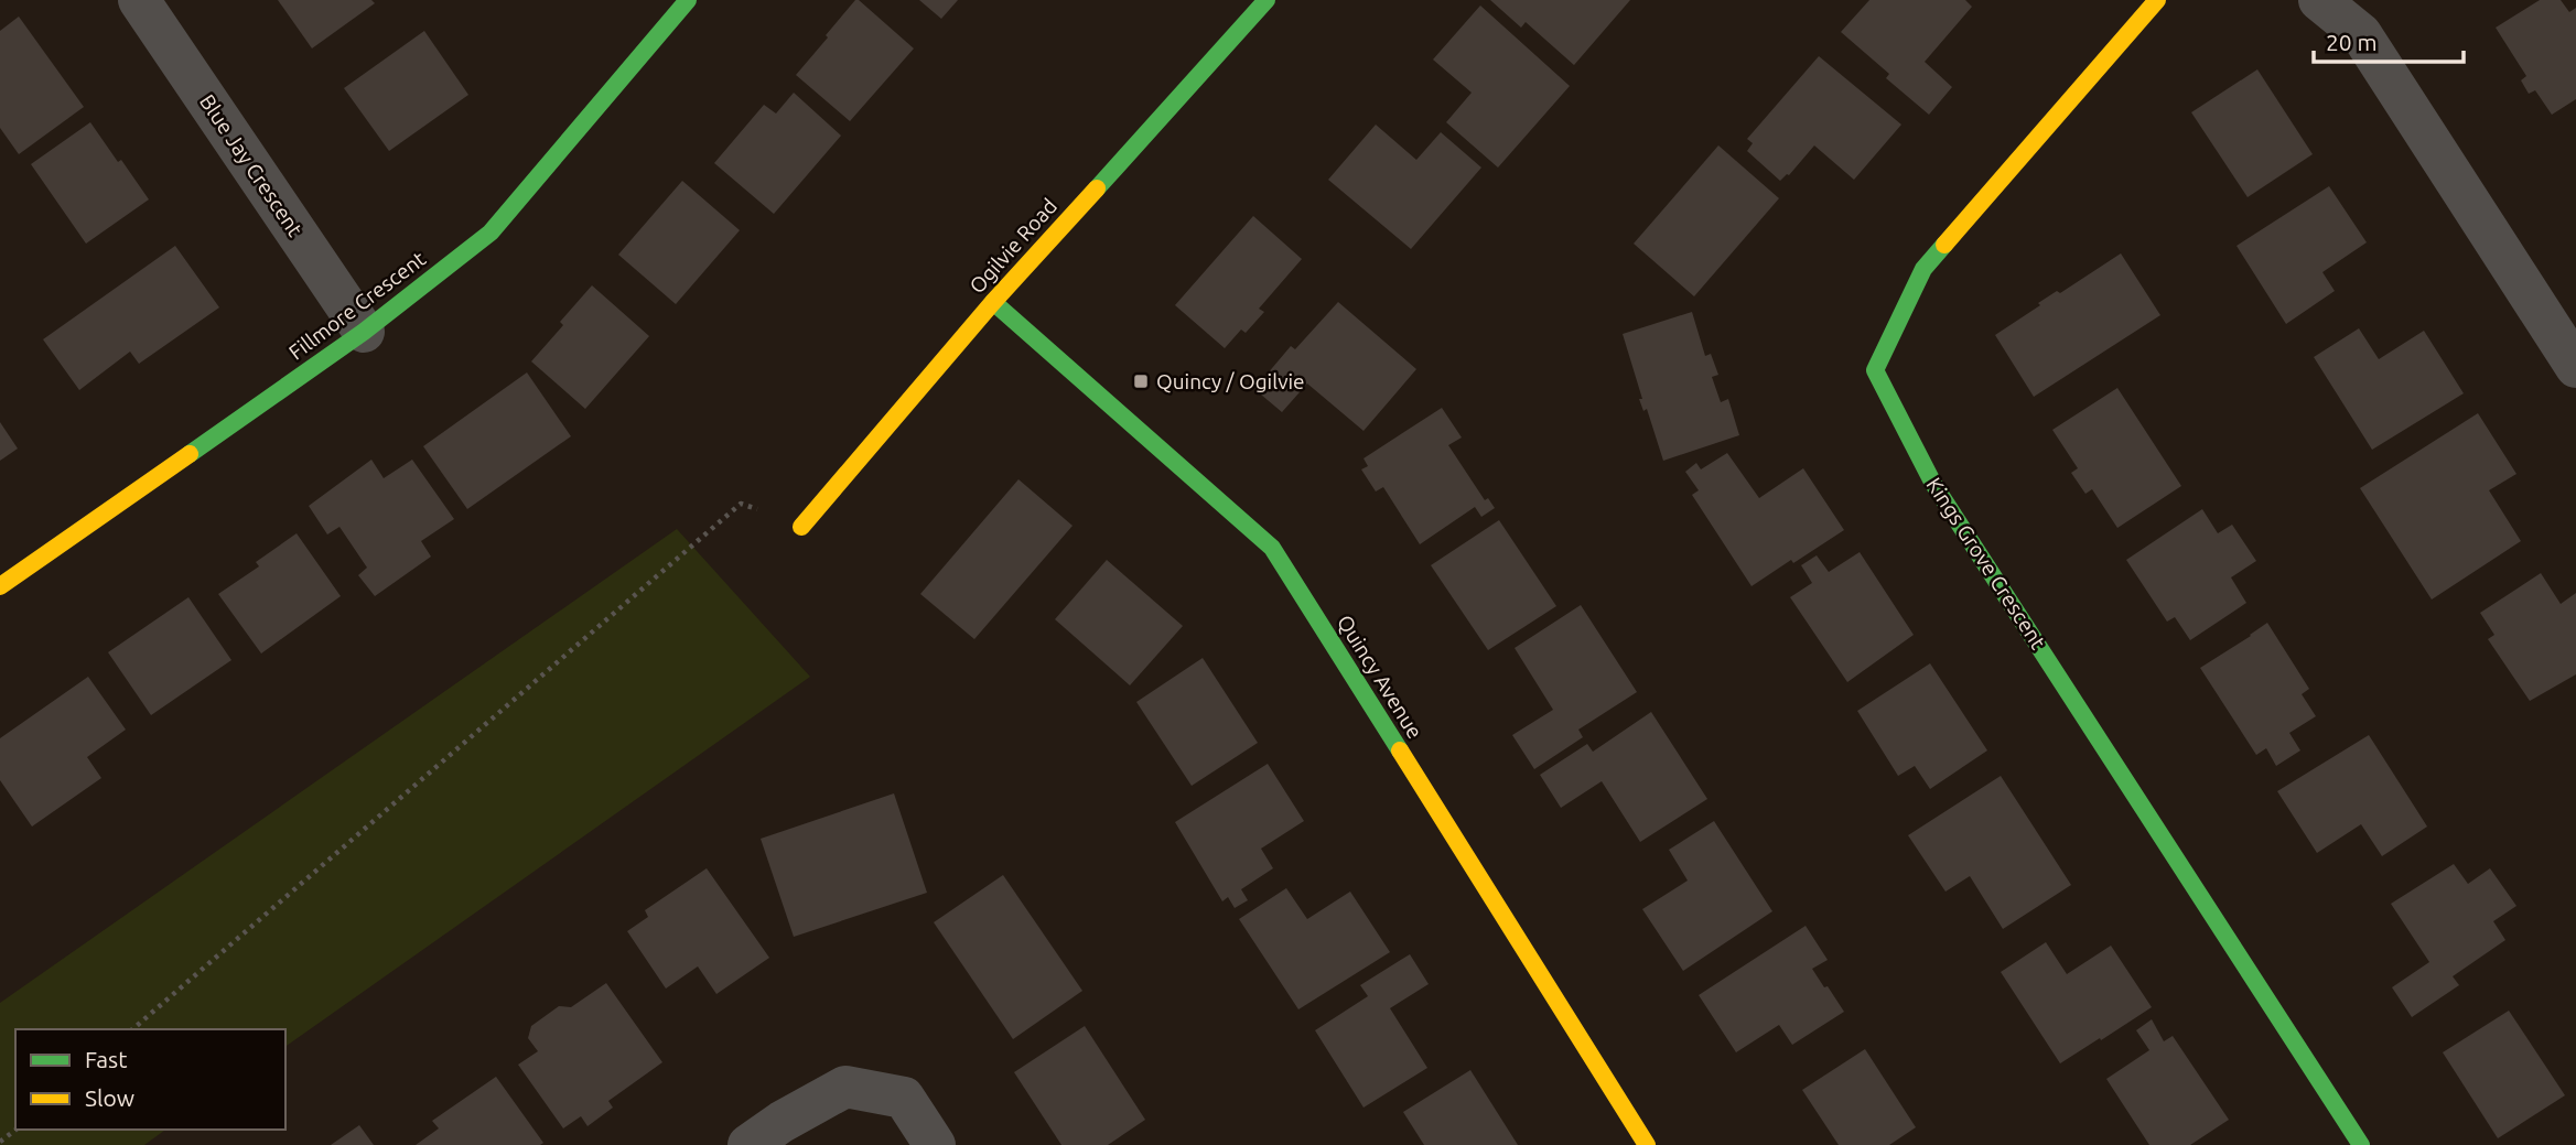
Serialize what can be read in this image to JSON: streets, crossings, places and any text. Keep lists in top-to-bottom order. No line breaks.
{"streets":{"street":["Blue Jay Crescent","Ogilvie Road","Fillmore Crescent","Kings Grove Crescent","Quincy Avenue"]},"crossings":[["Blue Jay Crescent","Fillmore Crescent"],["Ogilvie Road","Quincy Avenue"]],"places":{"transit":["Quincy / Ogilvie"]},"legend":["Fast","Slow"],"scale_bar":"20 m"}
